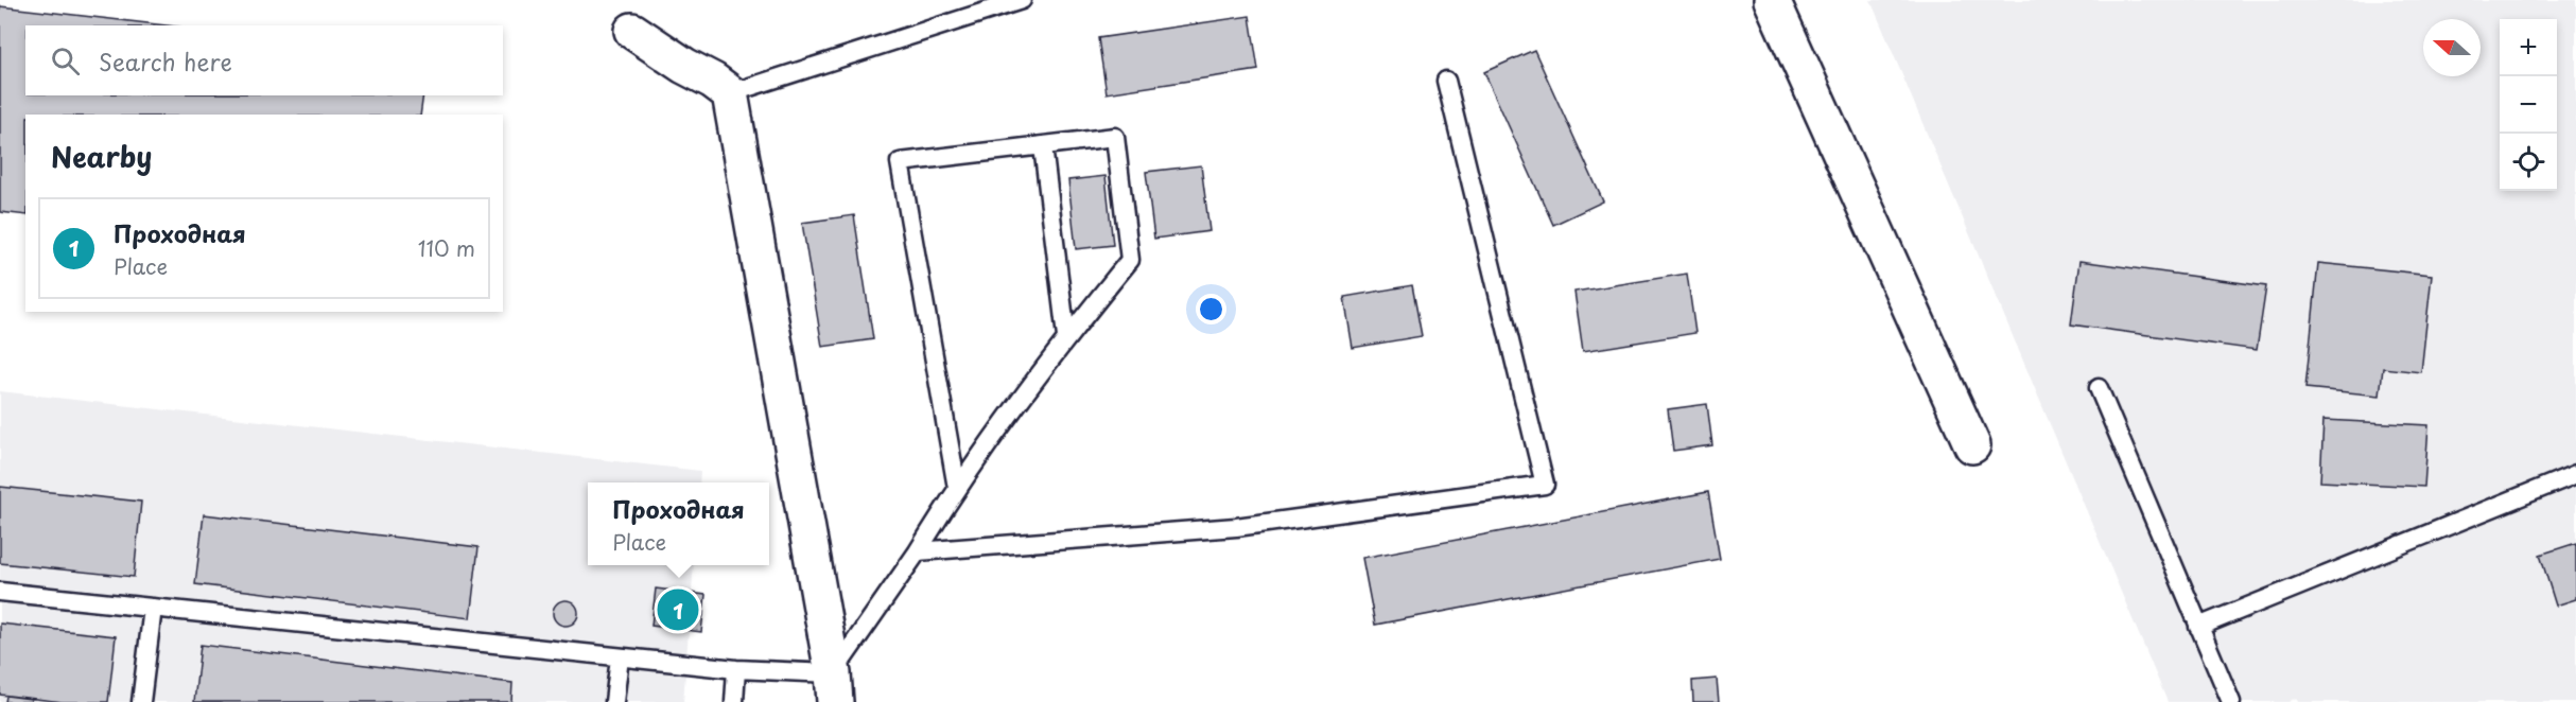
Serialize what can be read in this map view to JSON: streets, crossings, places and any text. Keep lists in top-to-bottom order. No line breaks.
{"north":"left","page":{"map_buttons":["+","−"],"search":"Search here","heading":"Nearby","list":[{"mark":"1","name":"Проходная","note":"Place","value":"110 m"}],"popup":["Проходная","Place"],"pins":"1"}}
